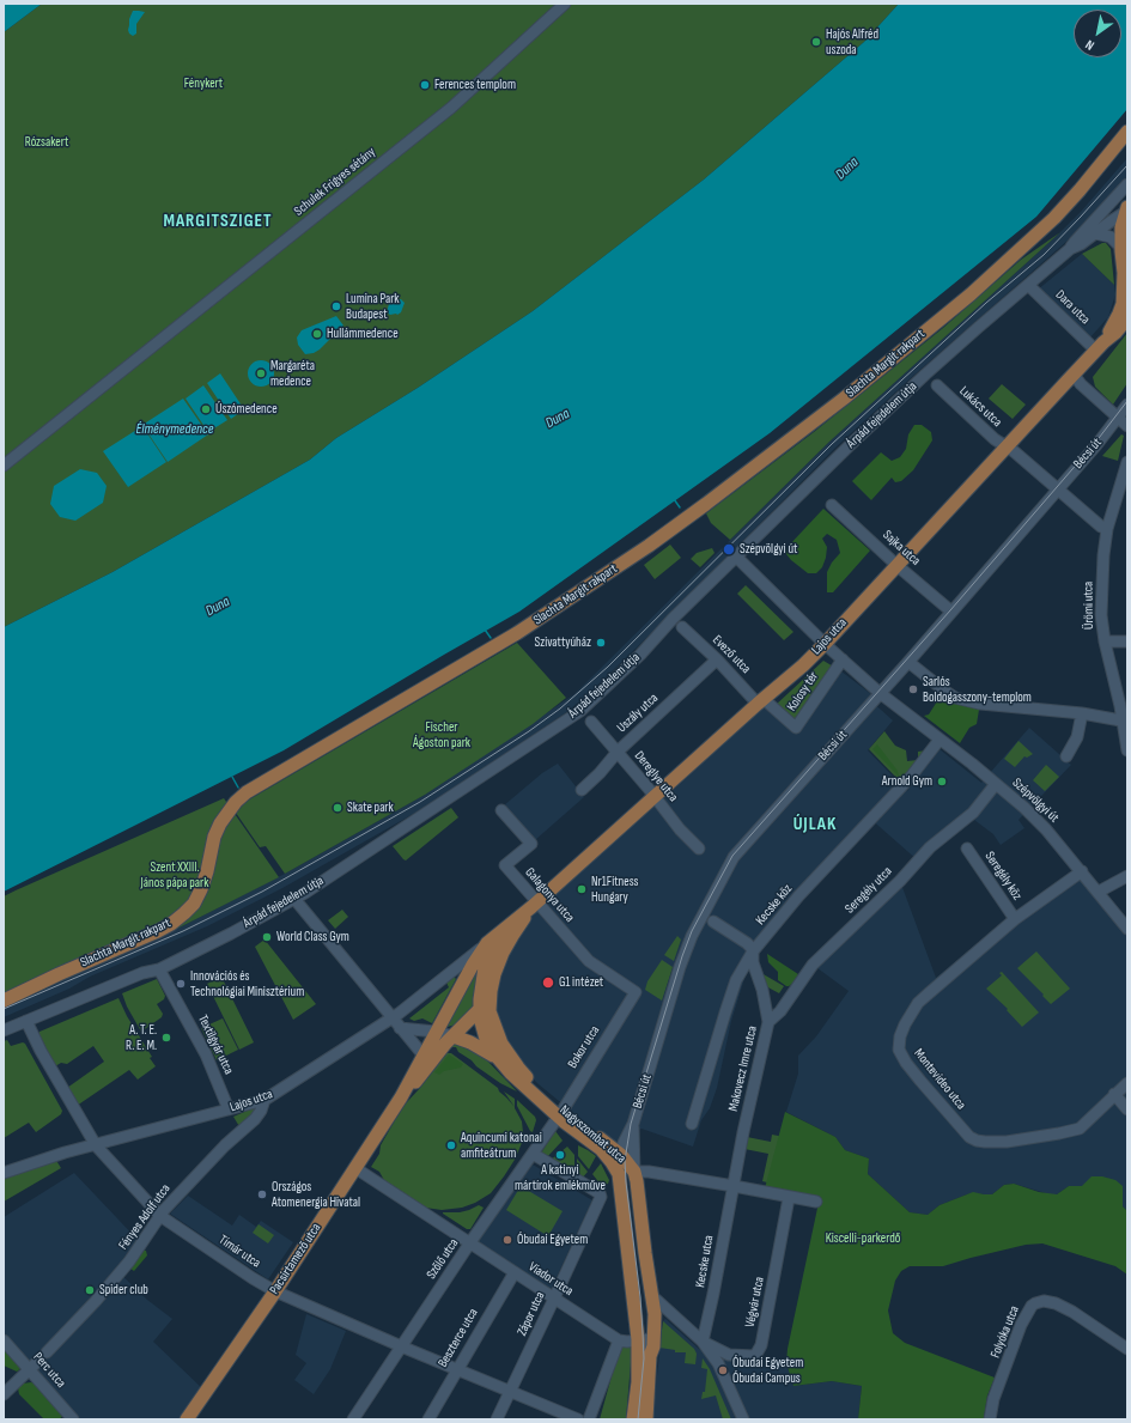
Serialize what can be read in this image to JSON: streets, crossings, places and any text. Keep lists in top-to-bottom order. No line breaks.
{"streets":{"main road":["Slachta Margit rakpart","Bécsi út","Lajos utca","Nagyszombat utca","Pacsirtamező utca"],"street":["Schulek Frigyes sétány","Dara utca","Lukács utca","Árpád fejedelem útja","Sajka utca","Ürömi utca","Evező utca","Kolosy tér","Uszály utca","Dereglye utca","Szépvölgyi út","Seregély köz","Seregély utca","Galagonya utca","Kecske köz","Textilgyár utca","Bokor utca","Makovecz Imre utca","Montevideo utca","Fényes Adolf utca","Tímár utca","Szőlő utca","Kecske utca","Viador utca","Végvár utca","Zápor utca","Folyóka utca","Beszterce utca","Perc utca"]},"crossings":[["Dara utca","Árpád fejedelem útja"],["Dara utca","Lajos utca"],["Lukács utca","Bécsi út"],["Lukács utca","Ürömi utca"],["Lukács utca","Lajos utca"],["Árpád fejedelem útja","Szépvölgyi út"],["Árpád fejedelem útja","Textilgyár utca"],["Árpád fejedelem útja","Tímár utca"],["Bécsi út","Sajka utca"],["Bécsi út","Szépvölgyi út"],["Bécsi út","Nagyszombat utca"],["Sajka utca","Lajos utca"],["Lajos utca","Evező utca"],["Lajos utca","Kolosy tér"],["Lajos utca","Dereglye utca"],["Lajos utca","Szépvölgyi út"],["Lajos utca","Galagonya utca"],["Lajos utca","Textilgyár utca"],["Lajos utca","Nagyszombat utca"],["Lajos utca","Fényes Adolf utca"],["Lajos utca","Tímár utca"],["Lajos utca","Pacsirtamező utca"],["Evező utca","Kolosy tér"],["Evező utca","Uszály utca"],["Kolosy tér","Szépvölgyi út"],["Uszály utca","Dereglye utca"],["Szépvölgyi út","Seregély utca"],["Szépvölgyi út","Kecske köz"],["Szépvölgyi út","Montevideo utca"],["Seregély köz","Montevideo utca"],["Seregély utca","Makovecz Imre utca"],["Galagonya utca","Bokor utca"],["Kecske köz","Makovecz Imre utca"],["Bokor utca","Nagyszombat utca"],["Bokor utca","Szőlő utca"],["Makovecz Imre utca","Nagyszombat utca"],["Makovecz Imre utca","Kecske utca"],["Nagyszombat utca","Pacsirtamező utca"],["Nagyszombat utca","Szőlő utca"],["Nagyszombat utca","Kecske utca"],["Nagyszombat utca","Végvár utca"],["Fényes Adolf utca","Tímár utca"],["Tímár utca","Pacsirtamező utca"],["Tímár utca","Szőlő utca"],["Tímár utca","Zápor utca"],["Tímár utca","Beszterce utca"],["Pacsirtamező utca","Viador utca"],["Szőlő utca","Viador utca"],["Szőlő utca","Zápor utca"],["Kecske utca","Végvár utca"],["Viador utca","Zápor utca"],["Viador utca","Beszterce utca"]],"districts":["MARGITSZIGET","ÚJLAK"],"water":["Duna","Élménymedence"],"parks":["Fénykert","Rózsakert","Fischer Ágoston park","Szent XXIII. János pápa park","Kiscelli-parkerdő"],"places":["Hajós Alfréd uszoda","Ferences templom","Lumina Park Budapest","Hullámmedence","Margaréta medence","Úszómedence","Szépvölgyi út","Szivattyúház","Sarlós Boldogasszony-templom","Arnold Gym","Skate park","Nr1Fitness Hungary","World Class Gym","G1 intézet","Innovációs és Technológiai Minisztérium","A. T. E. R. E. M.","Aquincumi katonai amfiteátrum","A katinyi mártírok emlékműve","Országos Atomenergia Hivatal","Óbudai Egyetem","Spider club","Óbudai Egyetem Óbudai Campus"],"north":"bottom left"}
